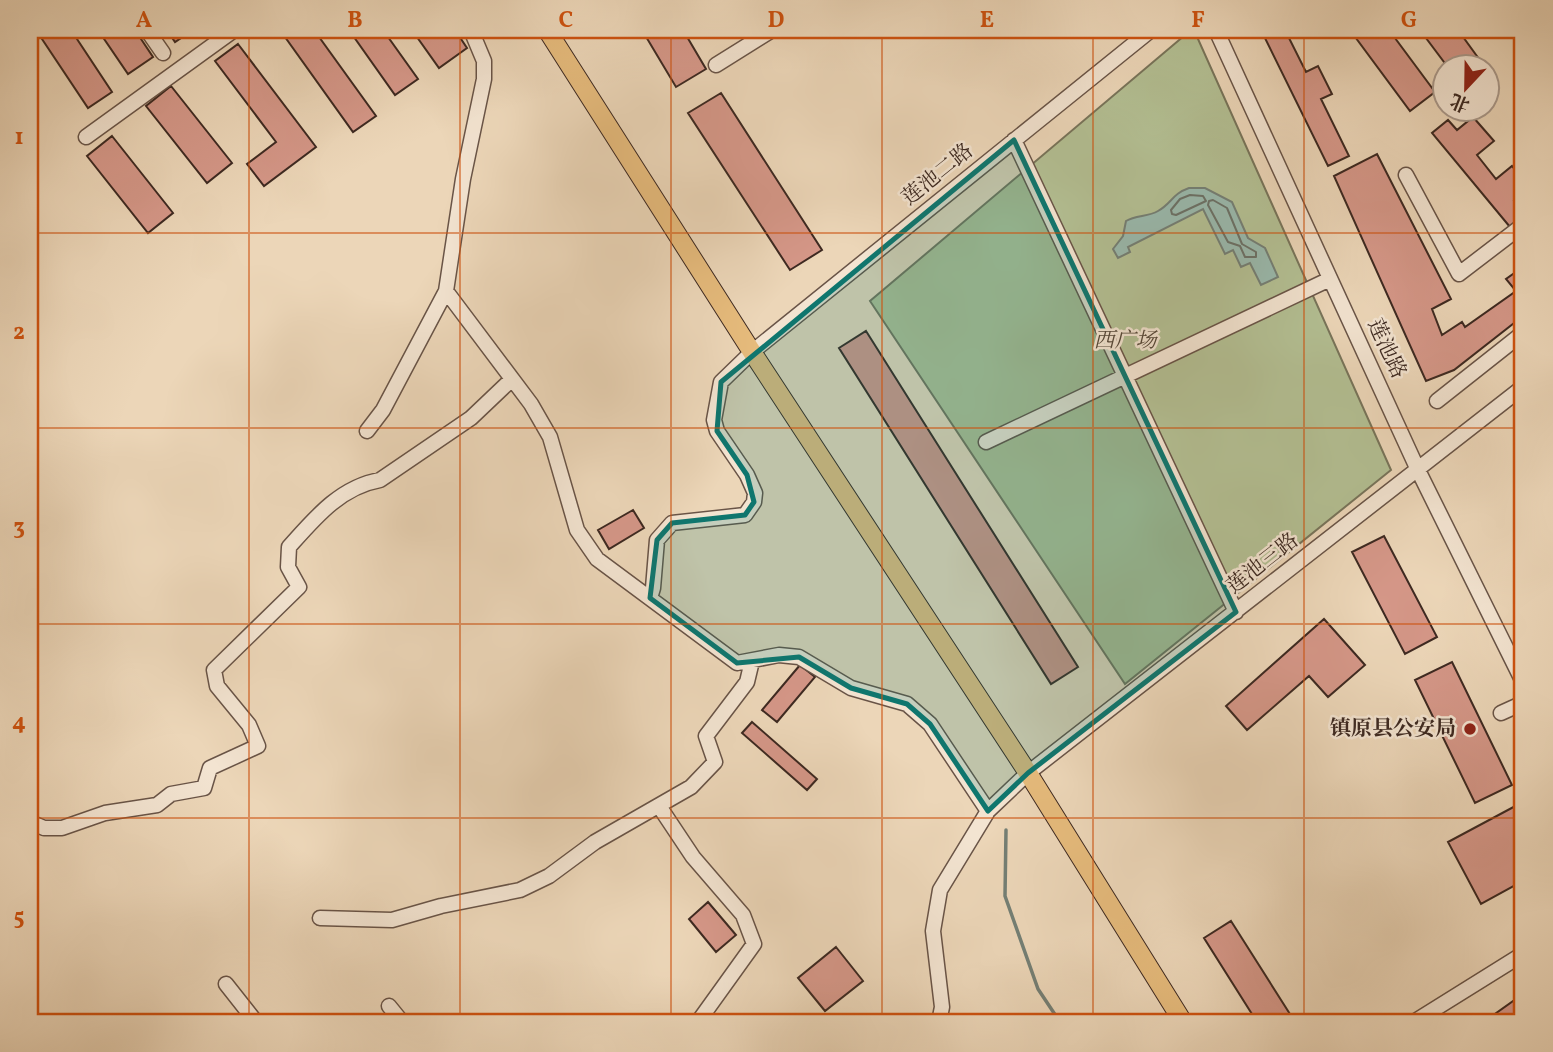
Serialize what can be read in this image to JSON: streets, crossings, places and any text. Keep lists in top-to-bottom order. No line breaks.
{"streets":{"street":["莲池二路","莲池路","莲池三路"]},"crossings":[["莲池路","莲池三路"]],"parks":["西广场"],"places":["镇原县公安局"],"north":"bottom","grid":{"columns":["A","B","C","D","E","F","G"],"rows":["1","2","3","4","5"]}}
